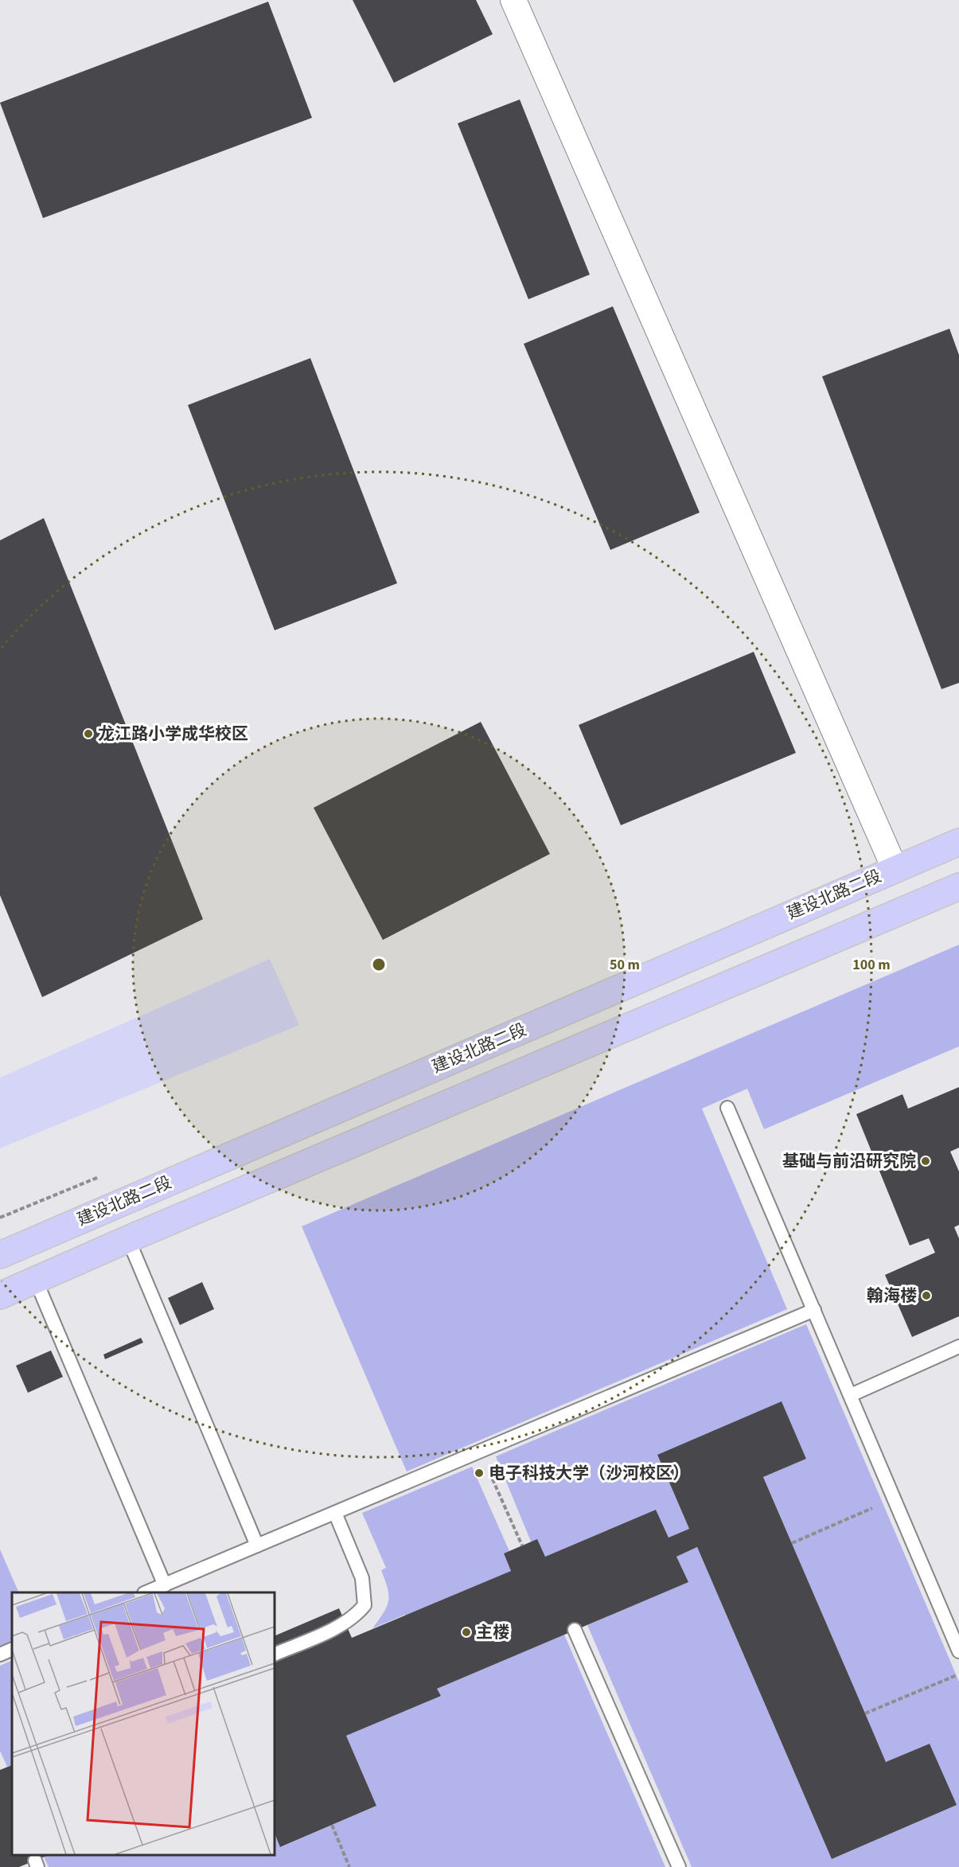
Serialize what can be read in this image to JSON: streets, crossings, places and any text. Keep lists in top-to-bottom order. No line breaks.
{"streets":{"main road":["建设北路二段"]},"places":["龙江路小学成华校区","基础与前沿研究院","翰海楼","电子科技大学（沙河校区）","主楼"],"rings":["50 m","100 m"]}
